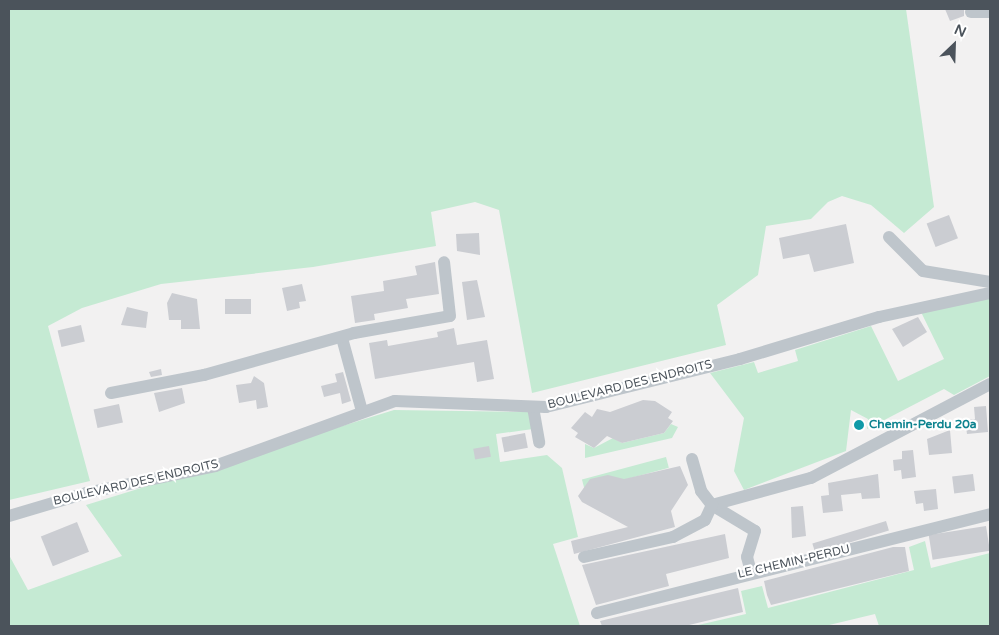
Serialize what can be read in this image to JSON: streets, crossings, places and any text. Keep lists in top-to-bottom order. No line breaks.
{"streets":{"street":["BOULEVARD DES ENDROITS","LE CHEMIN-PERDU"]},"places":["Chemin-Perdu 20a"],"north":"top right"}
